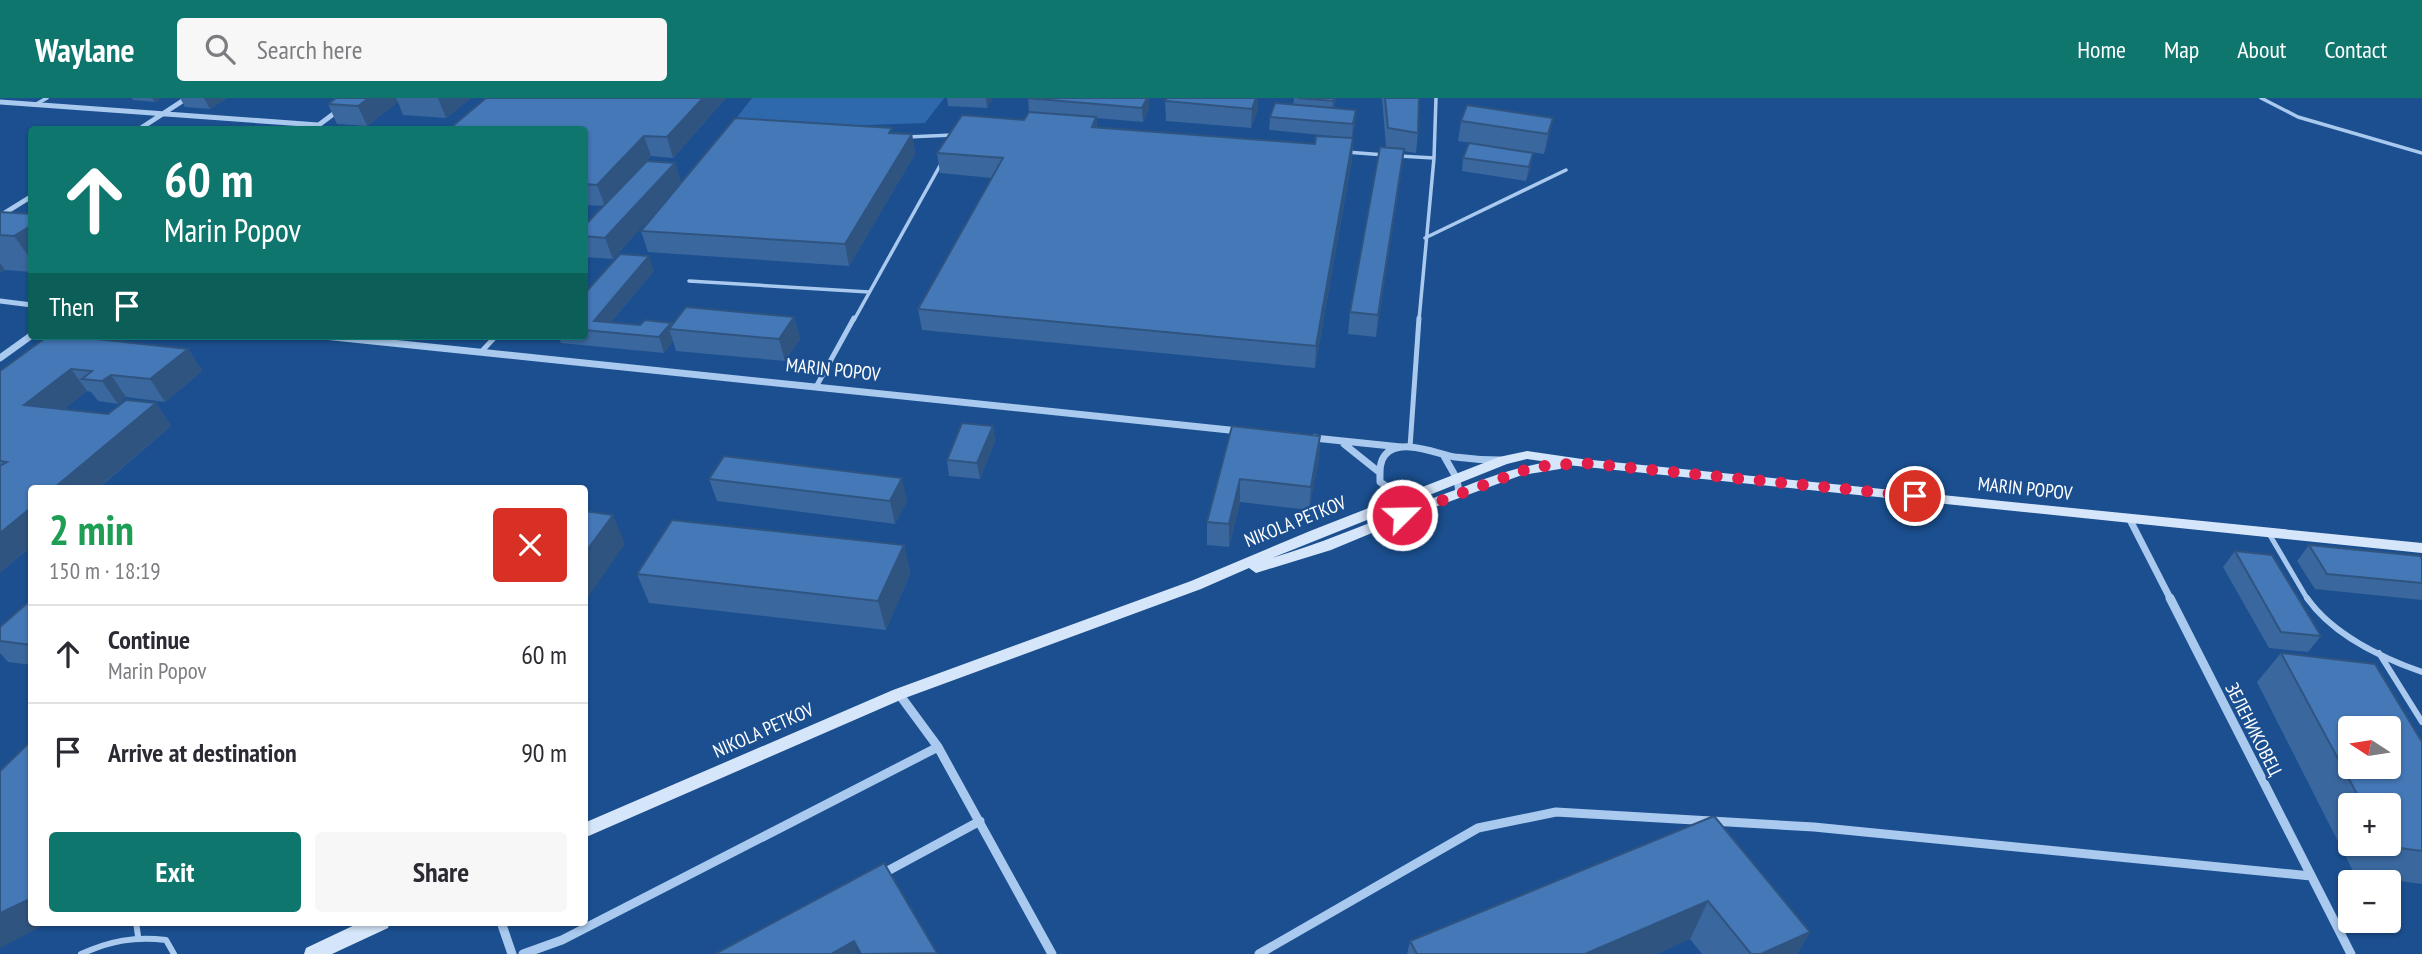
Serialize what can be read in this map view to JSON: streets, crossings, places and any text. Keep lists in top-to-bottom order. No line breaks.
{"streets":{"main road":["MARIN POPOV","NIKOLA PETKOV"],"street":["ЗЕЛЕНИКОВЕЦ"]},"crossings":[["MARIN POPOV","NIKOLA PETKOV"],["MARIN POPOV","ЗЕЛЕНИКОВЕЦ"]],"north":"left","page":{"header":"Waylane","search":"Search here","nav":["Home","Map","About","Contact"],"turn":["60 m","Marin Popov"],"then":"Then","heading":["2 min","150 m · 18:19"],"list":[{"name":"Continue","note":"Marin Popov","value":"60 m"},{"name":"Arrive at destination","value":"90 m"}],"map_buttons":["+","−"],"buttons":["Exit","Share"]}}
